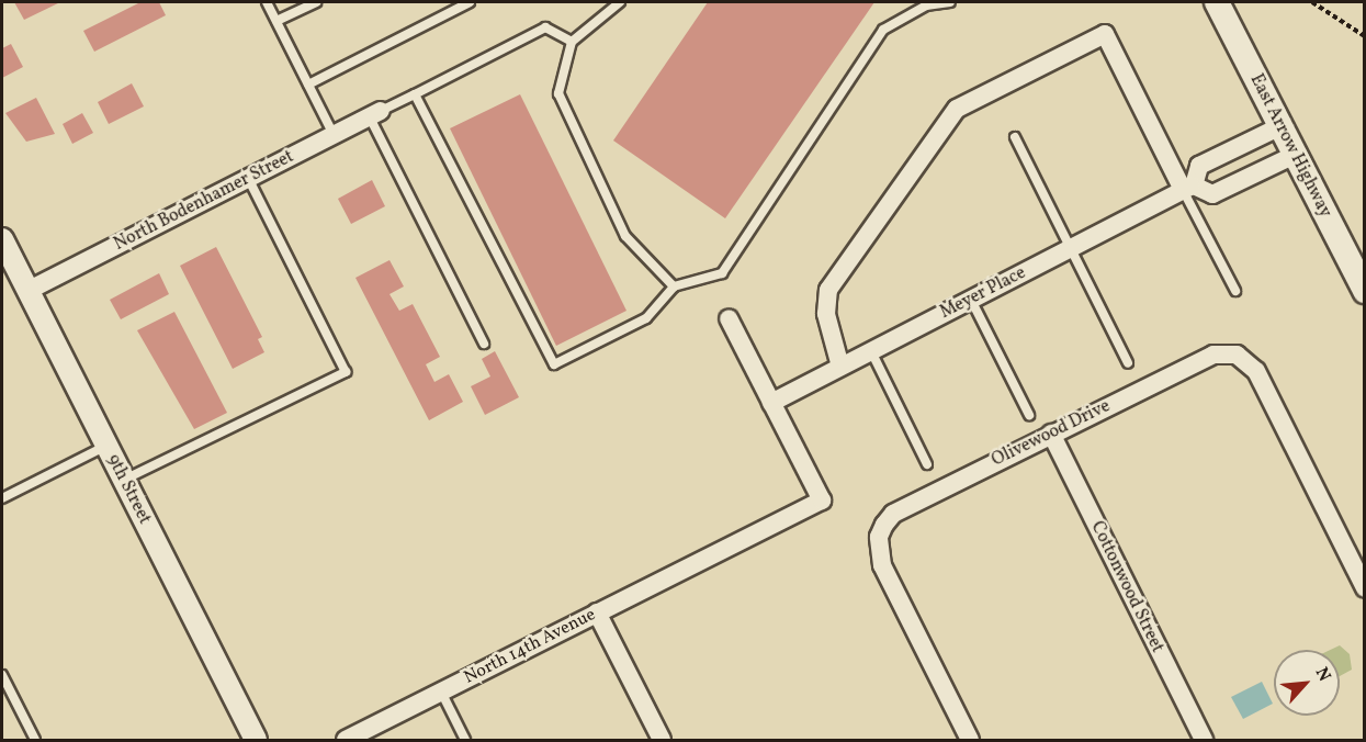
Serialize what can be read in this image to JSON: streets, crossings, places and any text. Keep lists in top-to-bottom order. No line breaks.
{"streets":{"main road":["East Arrow Highway"],"street":["North Bodenhamer Street","Meyer Place","Olivewood Drive","9th Street","Cottonwood Street","North 14th Avenue"]},"crossings":[["East Arrow Highway","Meyer Place"],["North Bodenhamer Street","9th Street"],["Meyer Place","North 14th Avenue"],["Olivewood Drive","Cottonwood Street"]],"north":"top right"}
